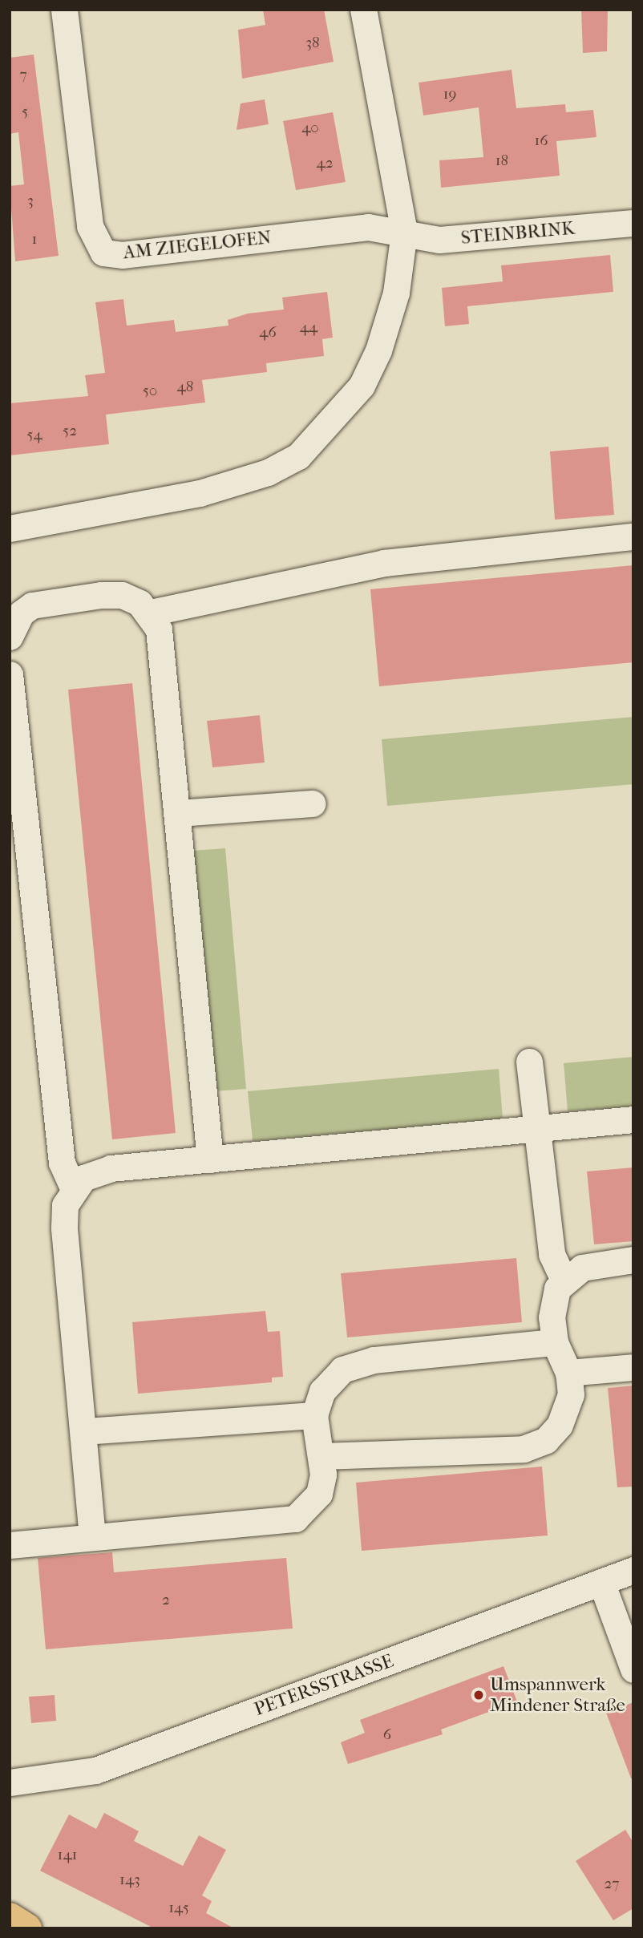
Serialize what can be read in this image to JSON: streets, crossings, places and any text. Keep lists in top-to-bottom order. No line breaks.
{"streets":{"street":["STEINBRINK","AM ZIEGELOFEN","PETERSSTRASSE"]},"crossings":[["STEINBRINK","AM ZIEGELOFEN"]],"places":["Umspannwerk Mindener Straße"],"house_numbers":["38","7","19","5","40","16","18","42","3","1","44","46","48","50","52","54","2","6","141","143","27","145"]}
